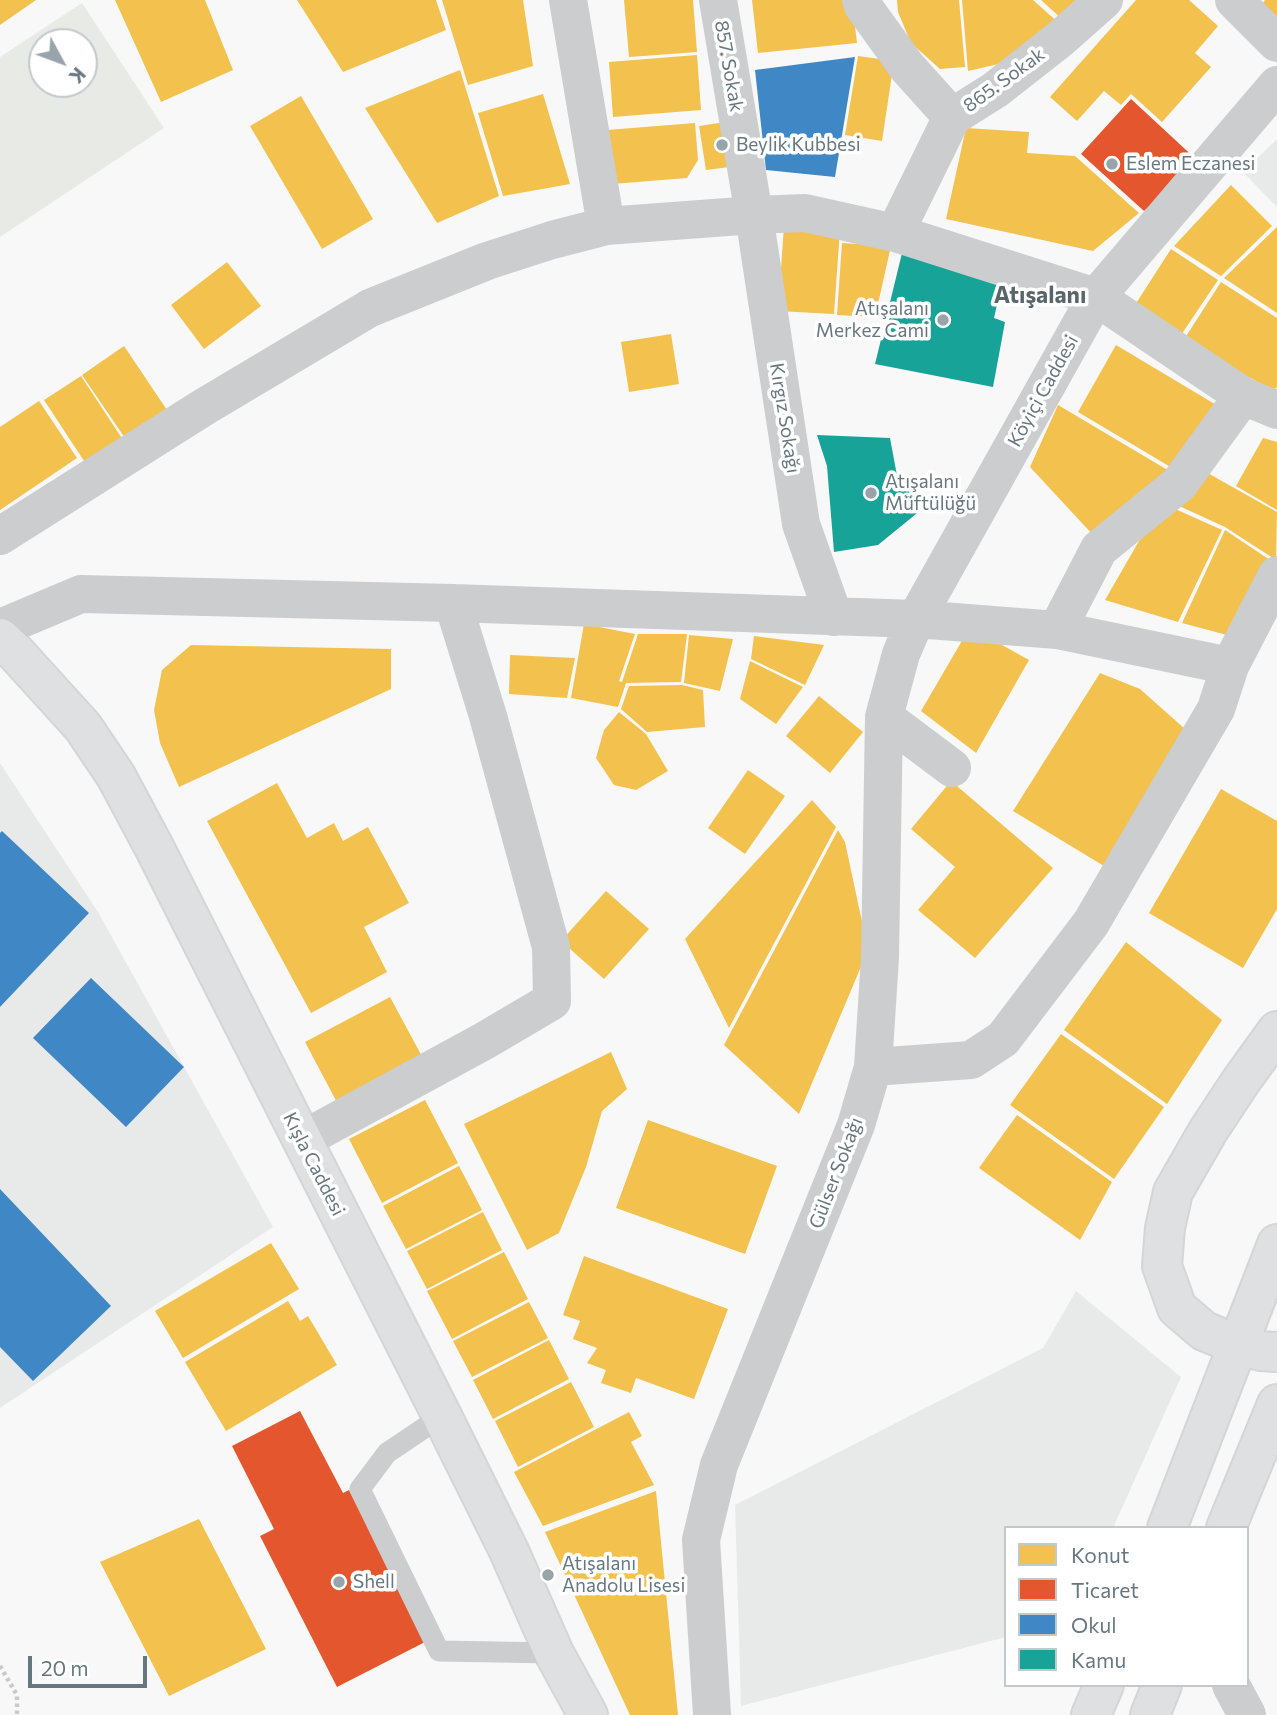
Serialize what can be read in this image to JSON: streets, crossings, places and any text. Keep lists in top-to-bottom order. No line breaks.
{"streets":{"main road":["Kışla Caddesi"],"street":["857. Sokak","865. Sokak","Köyiçi Caddesi","Kırgız Sokağı","Gülser Sokağı"]},"crossings":[["857. Sokak","Kırgız Sokağı"],["Köyiçi Caddesi","Gülser Sokağı"]],"districts":["Atışalanı"],"places":["Beylik Kubbesi","Eslem Eczanesi","Atışalanı Merkez Cami","Atışalanı Müftülüğü","Atışalanı Anadolu Lisesi","Shell"],"legend":["Konut","Ticaret","Okul","Kamu"],"scale_bar":"20 m","north":"bottom right"}
